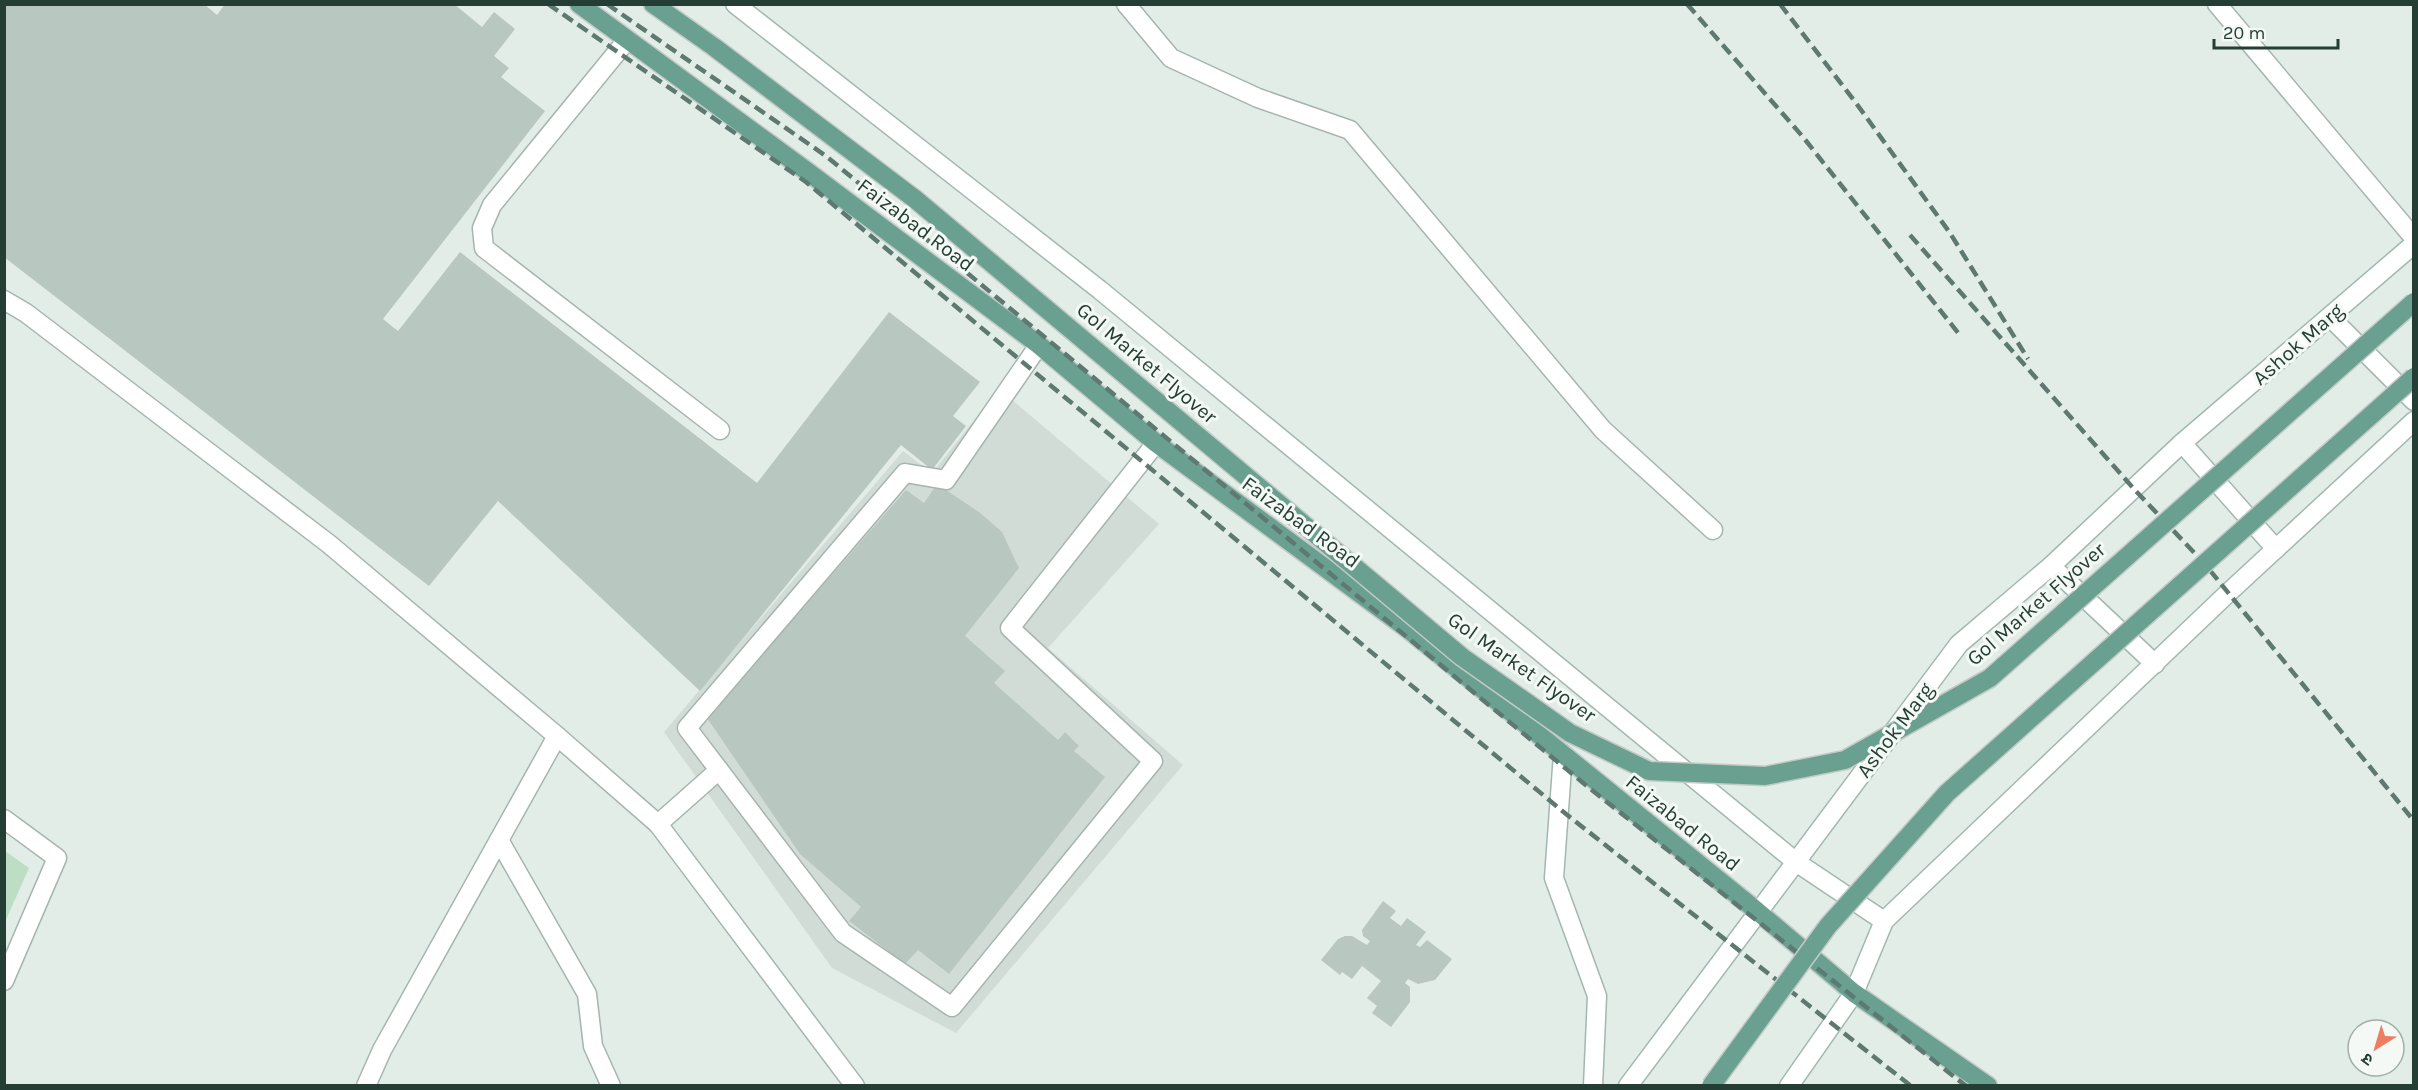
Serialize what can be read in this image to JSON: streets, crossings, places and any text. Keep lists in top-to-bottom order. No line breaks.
{"streets":{"main road":["Faizabad Road","Gol Market Flyover"],"street":["Ashok Marg"]},"crossings":[["Faizabad Road","Ashok Marg"]],"scale_bar":"20 m","north":"bottom left"}
